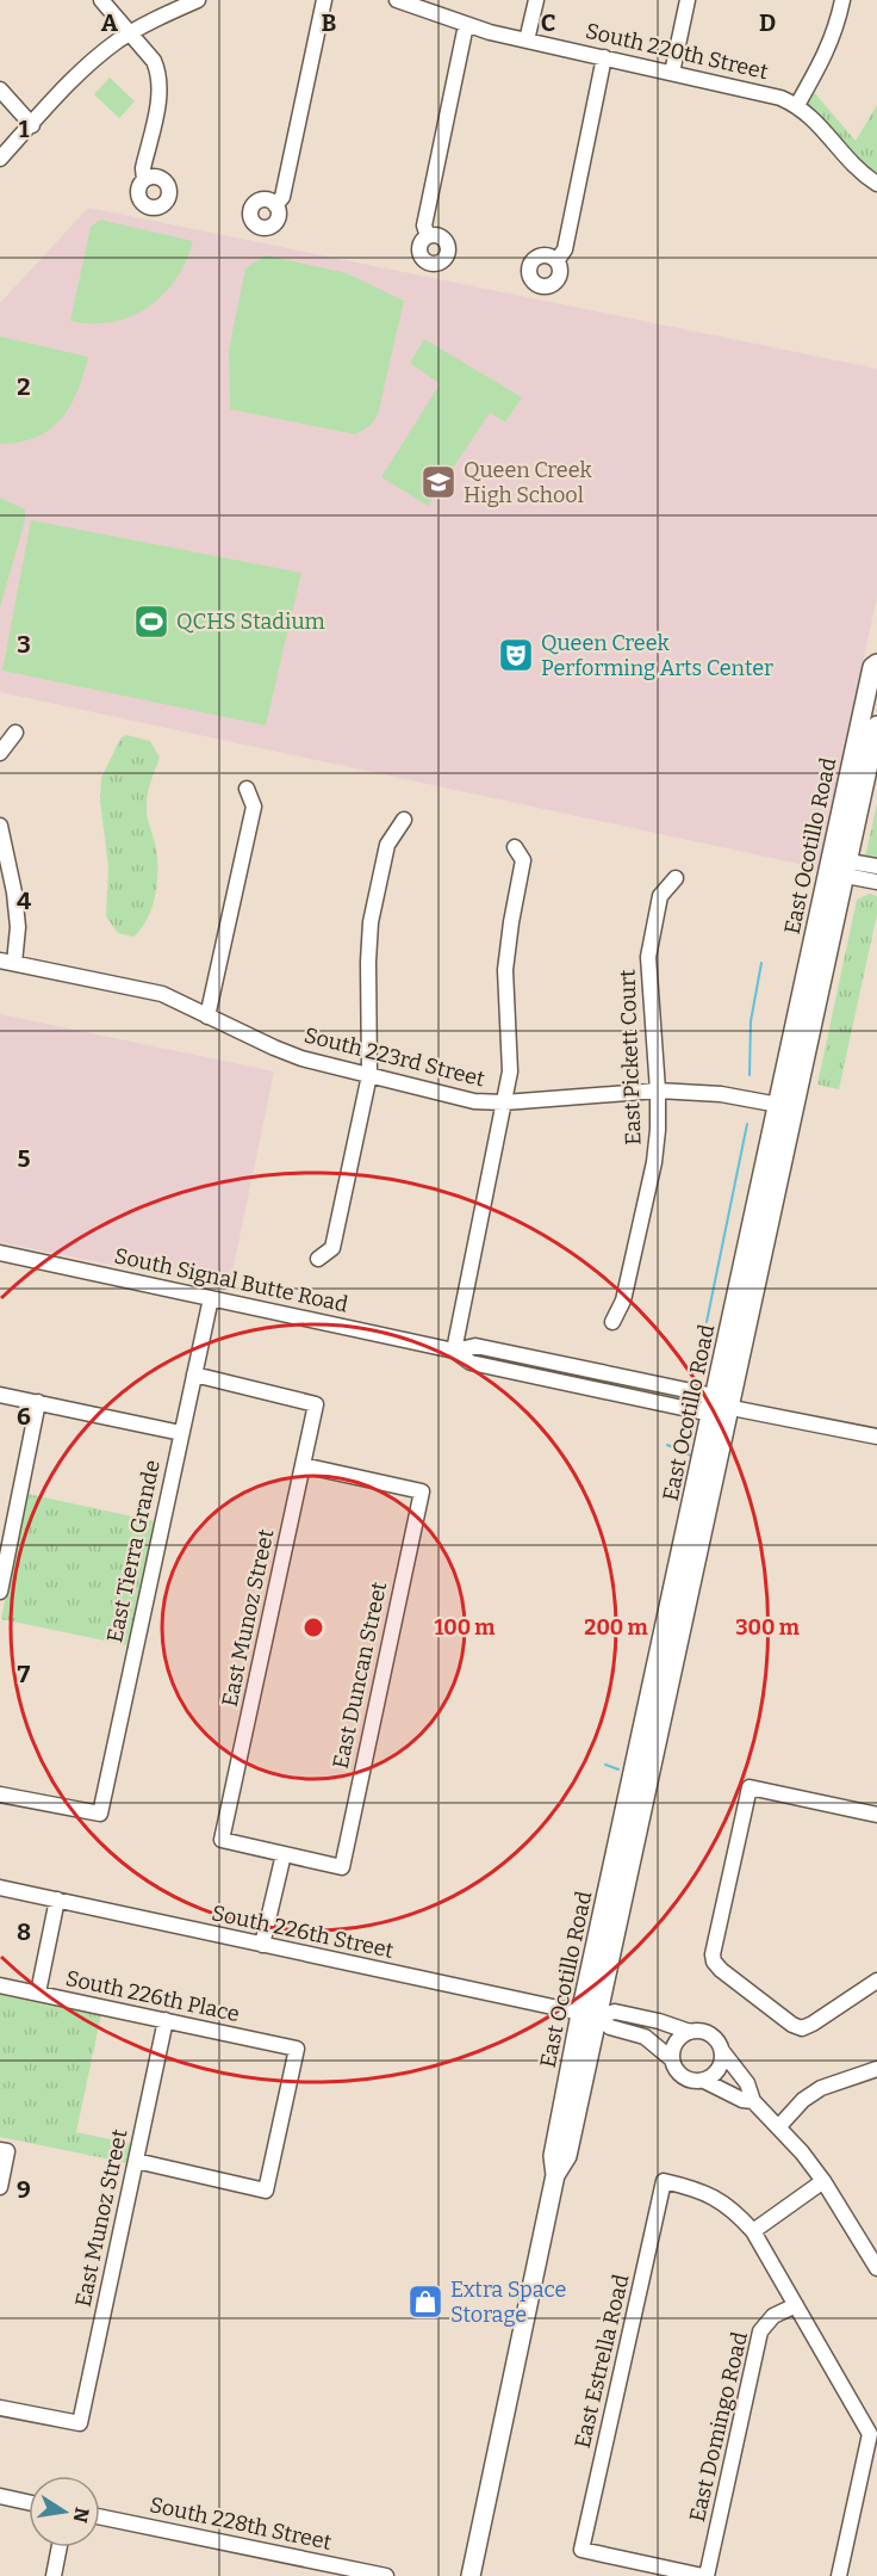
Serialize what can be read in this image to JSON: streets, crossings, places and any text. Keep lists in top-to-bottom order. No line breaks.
{"streets":{"main road":["East Ocotillo Road"],"street":["South 220th Street","South 223rd Street","East Pickett Court","South Signal Butte Road","East Tierra Grande","East Munoz Street","East Duncan Street","South 226th Street","South 226th Place","East Estrella Road","East Domingo Road","South 228th Street"]},"crossings":[["East Ocotillo Road","South 223rd Street"],["East Ocotillo Road","South Signal Butte Road"],["East Ocotillo Road","South 226th Street"],["South 223rd Street","East Pickett Court"],["South Signal Butte Road","East Tierra Grande"],["East Tierra Grande","East Munoz Street"],["East Munoz Street","East Duncan Street"],["East Munoz Street","South 226th Place"],["East Estrella Road","East Domingo Road"]],"places":{"school or university":["Queen Creek High School"],"sports":["QCHS Stadium"],"theatre":["Queen Creek Performing Arts Center"],"shop":["Extra Space Storage"]},"north":"right","grid":{"columns":["A","B","C","D"],"rows":["1","2","3","4","5","6","7","8","9"]},"rings":["100 m","200 m","300 m"]}
